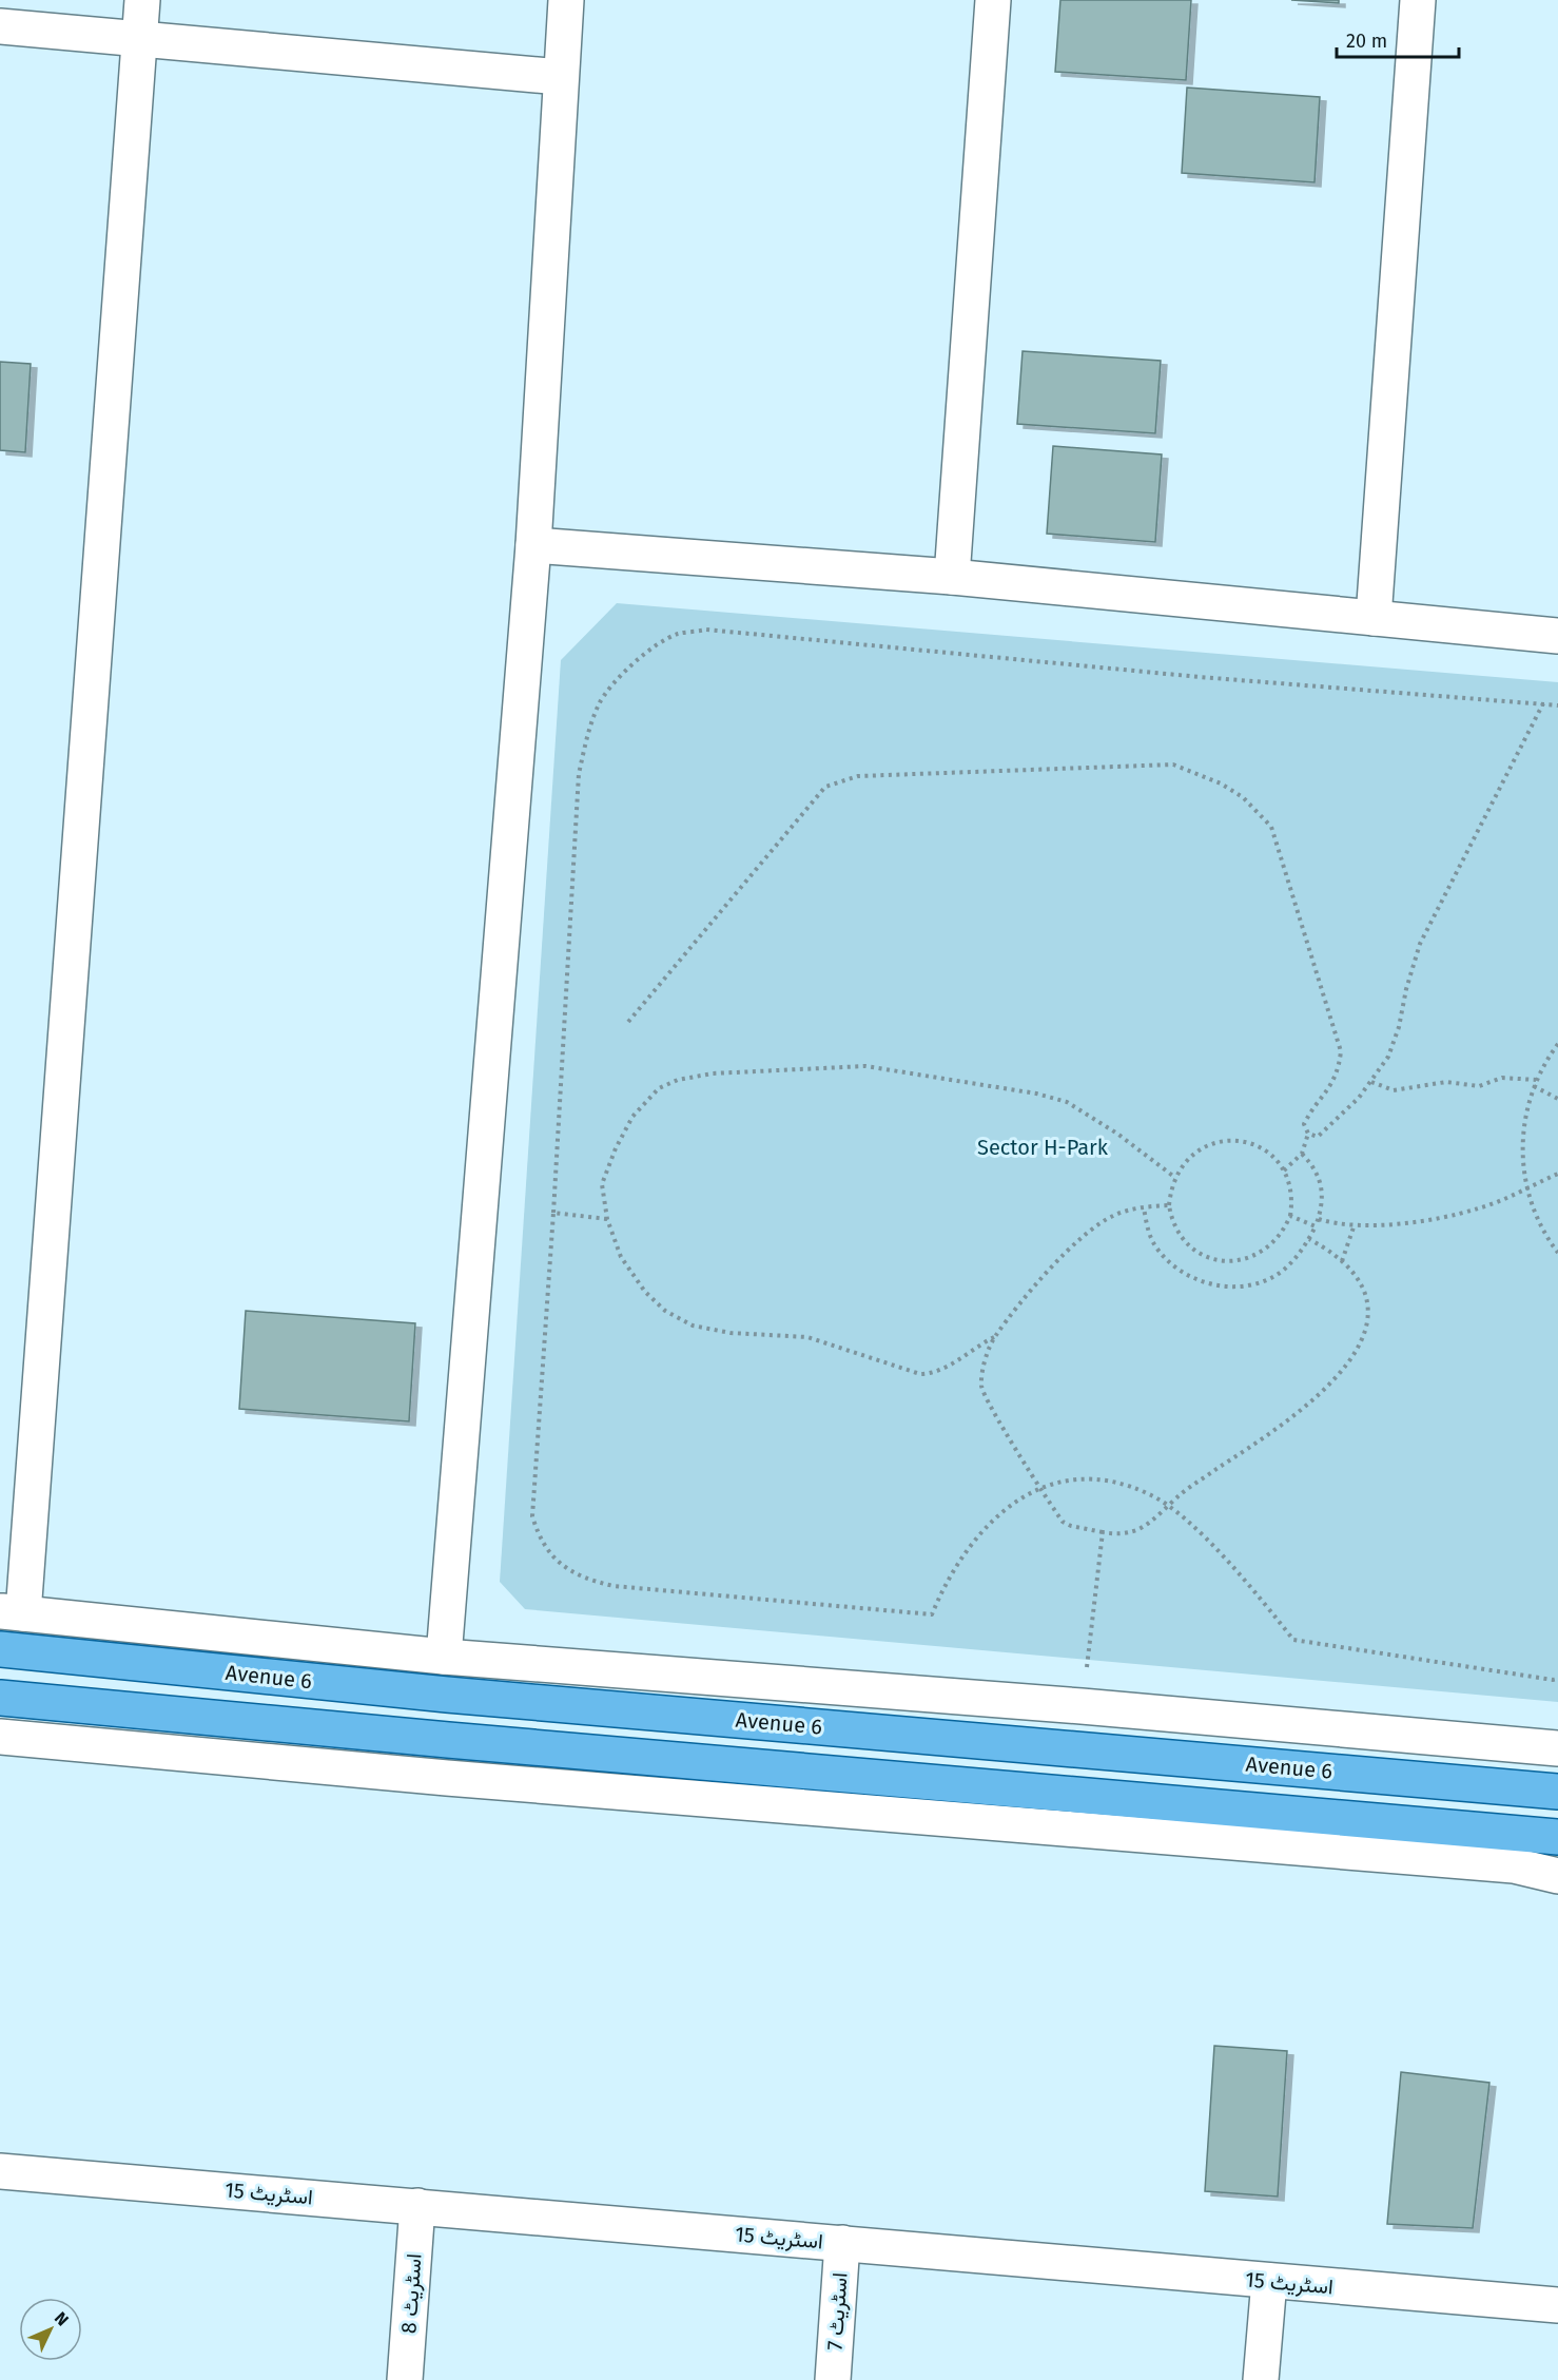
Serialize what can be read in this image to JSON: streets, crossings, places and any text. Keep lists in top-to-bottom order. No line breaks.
{"streets":{"main road":["Avenue 6"],"street":["اسٹریٹ 15","اسٹریٹ 8","اسٹریٹ 7"]},"crossings":[["اسٹریٹ 15","اسٹریٹ 8"],["اسٹریٹ 15","اسٹریٹ 7"]],"parks":["Sector H-Park"],"scale_bar":"20 m","north":"top right"}
